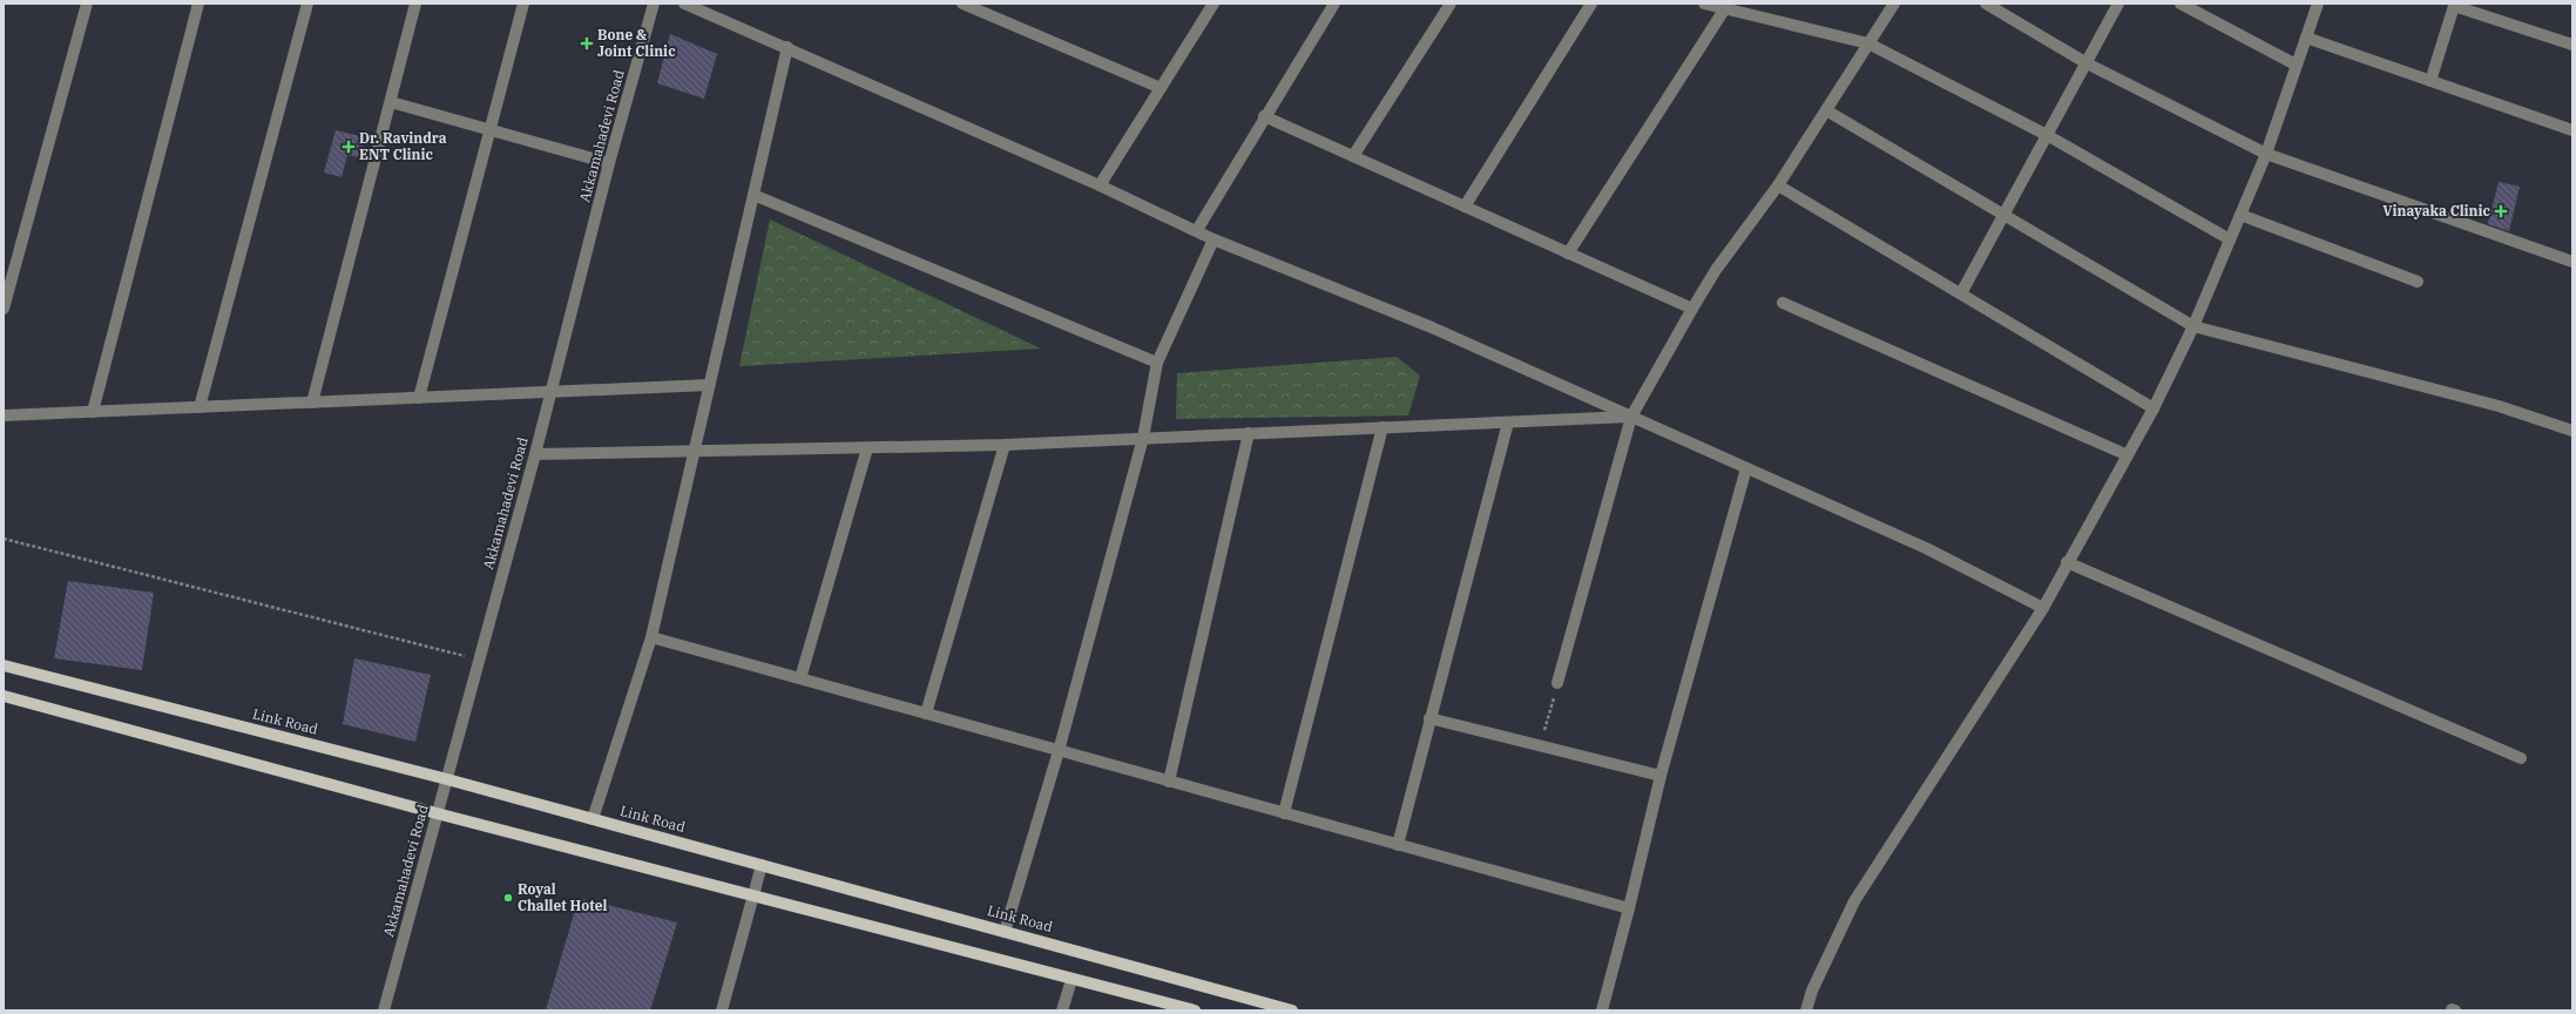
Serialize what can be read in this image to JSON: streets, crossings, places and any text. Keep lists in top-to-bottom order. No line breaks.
{"streets":{"main road":["Link Road"],"street":["Akkamahadevi Road"]},"crossings":[["Akkamahadevi Road","Link Road"]],"places":{"health":["Bone & Joint Clinic","Dr. Ravindra ENT Clinic","Vinayaka Clinic"],"other":["Royal Challet Hotel"]}}
